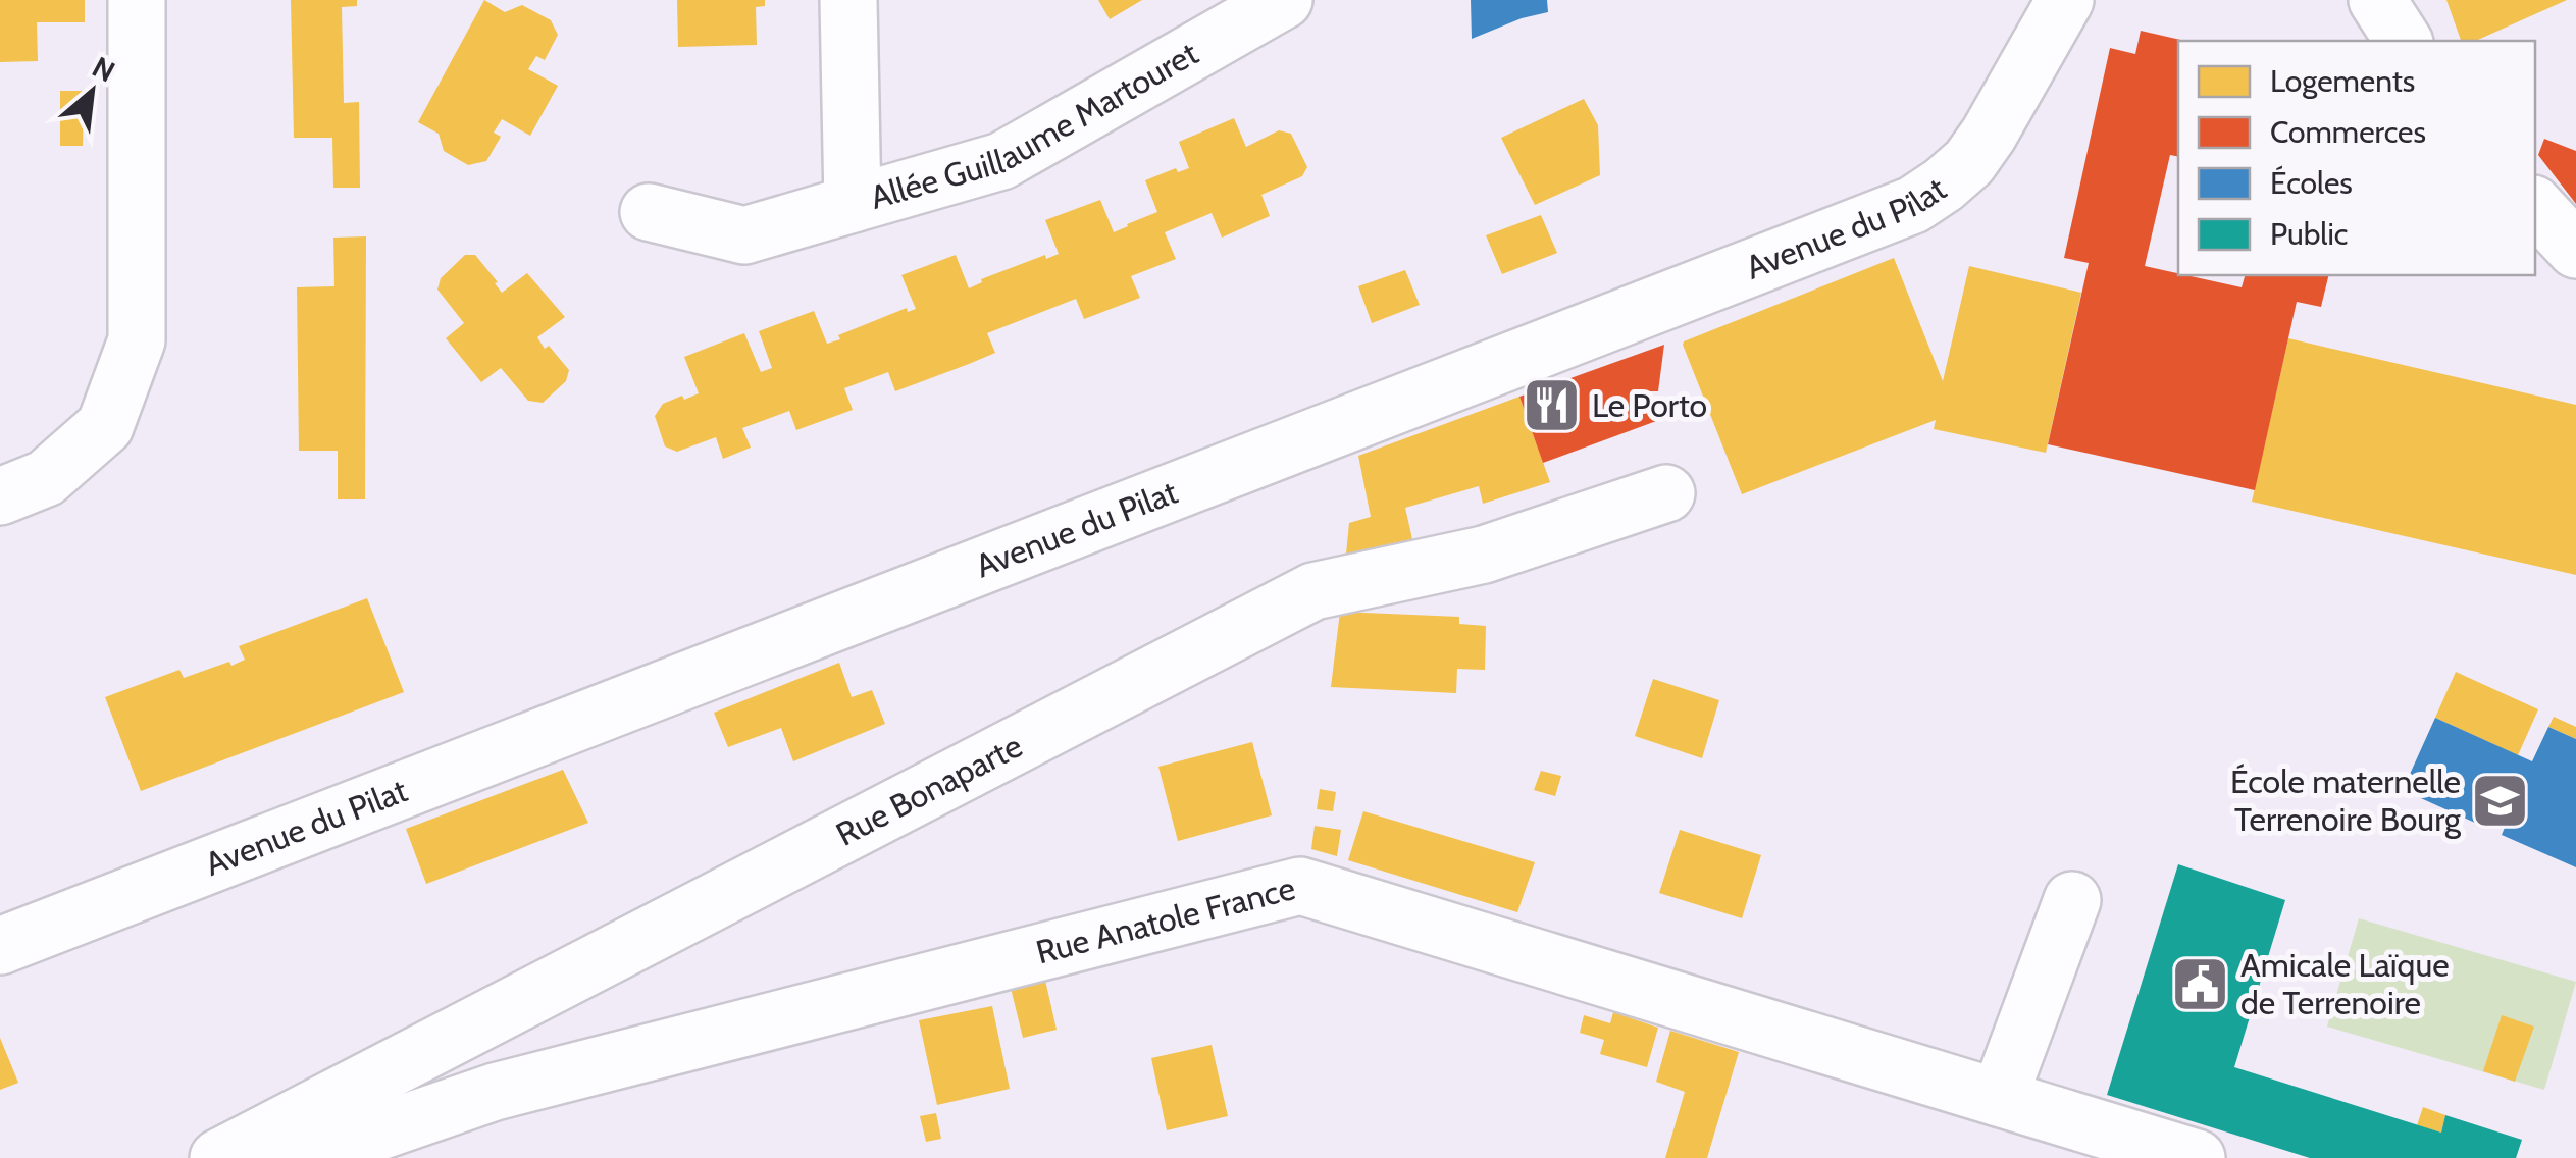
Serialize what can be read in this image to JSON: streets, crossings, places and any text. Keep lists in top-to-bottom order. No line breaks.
{"streets":{"street":["Allée Guillaume Martouret","Avenue du Pilat","Rue Bonaparte","Rue Anatole France"]},"places":{"restaurant":["Le Porto"],"school or university":["École maternelle Terrenoire Bourg"],"public building":["Amicale Laïque de Terrenoire"]},"legend":["Logements","Commerces","Écoles","Public"],"north":"top right"}
